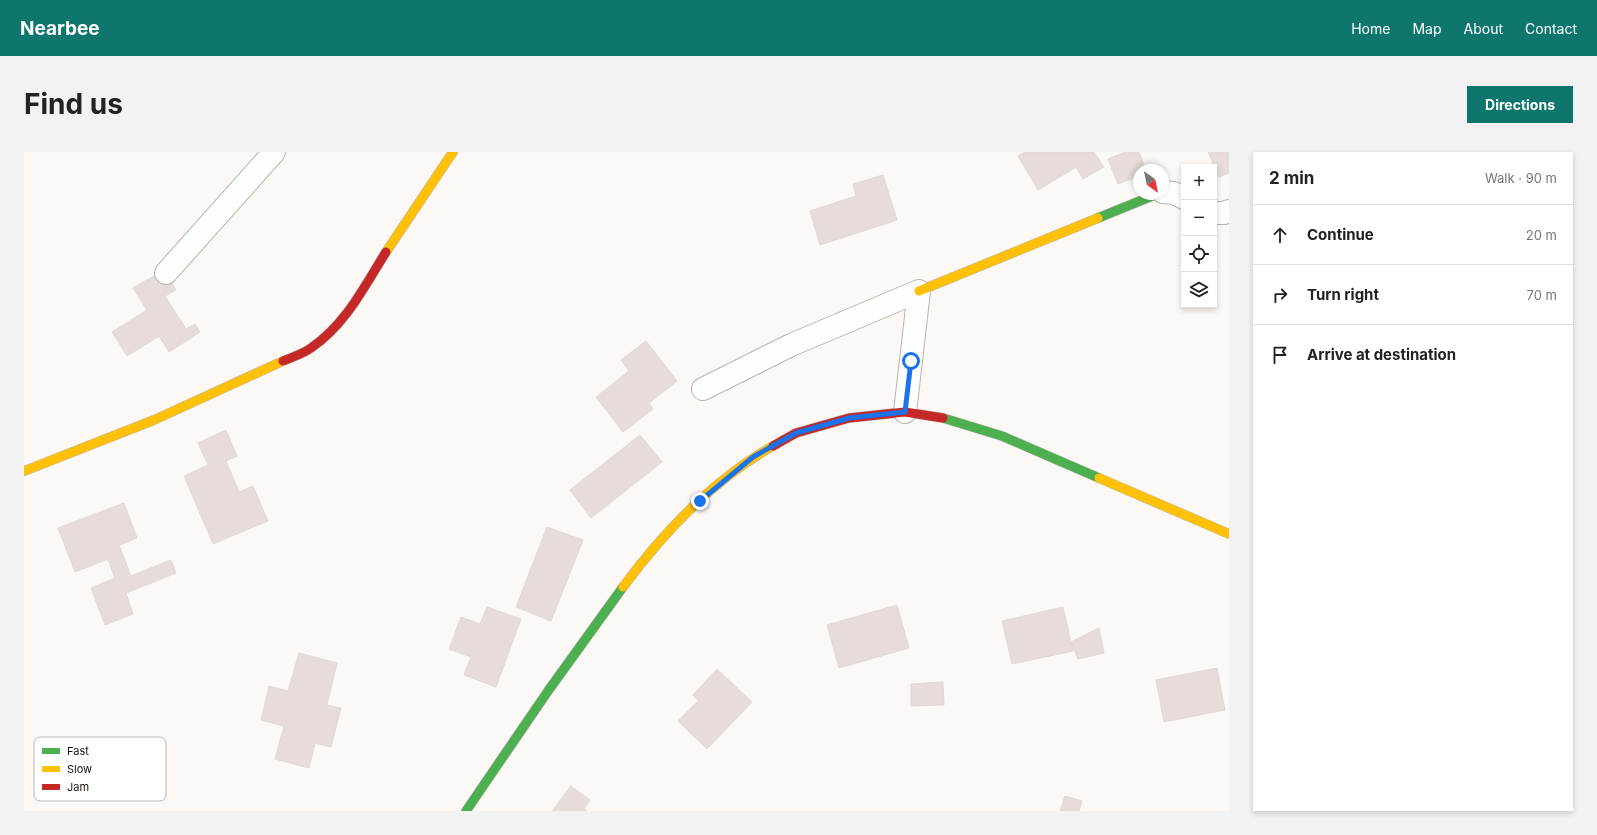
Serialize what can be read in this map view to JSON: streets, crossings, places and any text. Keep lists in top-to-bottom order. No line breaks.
{"legend":["Fast","Slow","Jam"],"north":"bottom right","page":{"header":"Nearbee","nav":["Home","Map","About","Contact"],"buttons":"Directions","title":"Find us","heading":["2 min","Walk · 90 m"],"map_buttons":["+","−"],"list":[["Continue","20 m"],["Turn right","70 m"],"Arrive at destination"]}}
